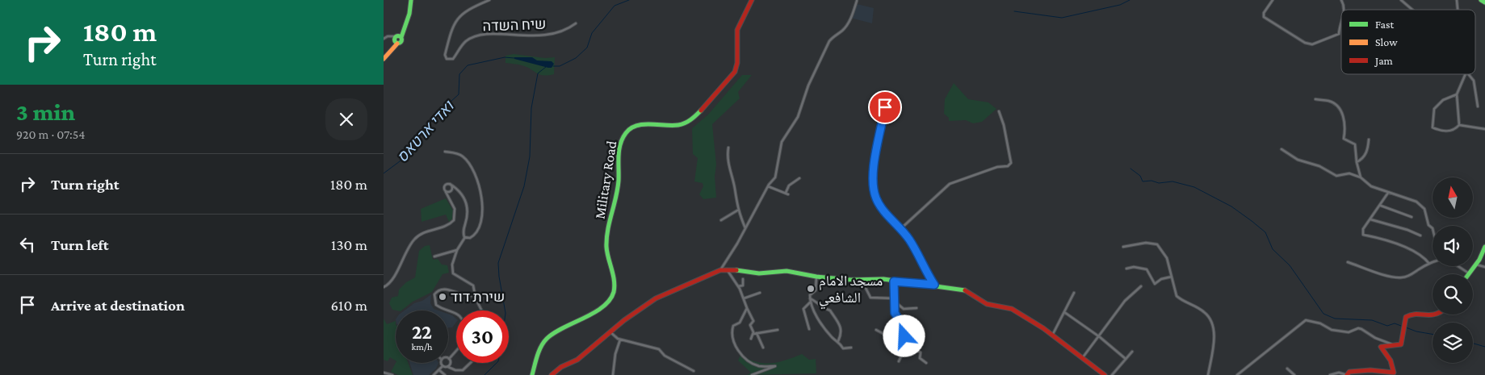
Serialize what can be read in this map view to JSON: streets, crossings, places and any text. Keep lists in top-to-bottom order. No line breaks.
{"streets":{"street":["שיח השדה","Military Road"]},"water":["ואדי ארטאס"],"places":["مسجد الامام الشافعي","שירת דוד"],"legend":["Fast","Slow","Jam"],"north":"top","page":{"turn":["180 m","Turn right"],"heading":["3 min","920 m · 07:54"],"list":[{"name":"Turn right","value":"180 m"},{"name":"Turn left","value":"130 m"},{"name":"Arrive at destination","value":"610 m"}],"speed":"22 km/h","limit":"30"}}
